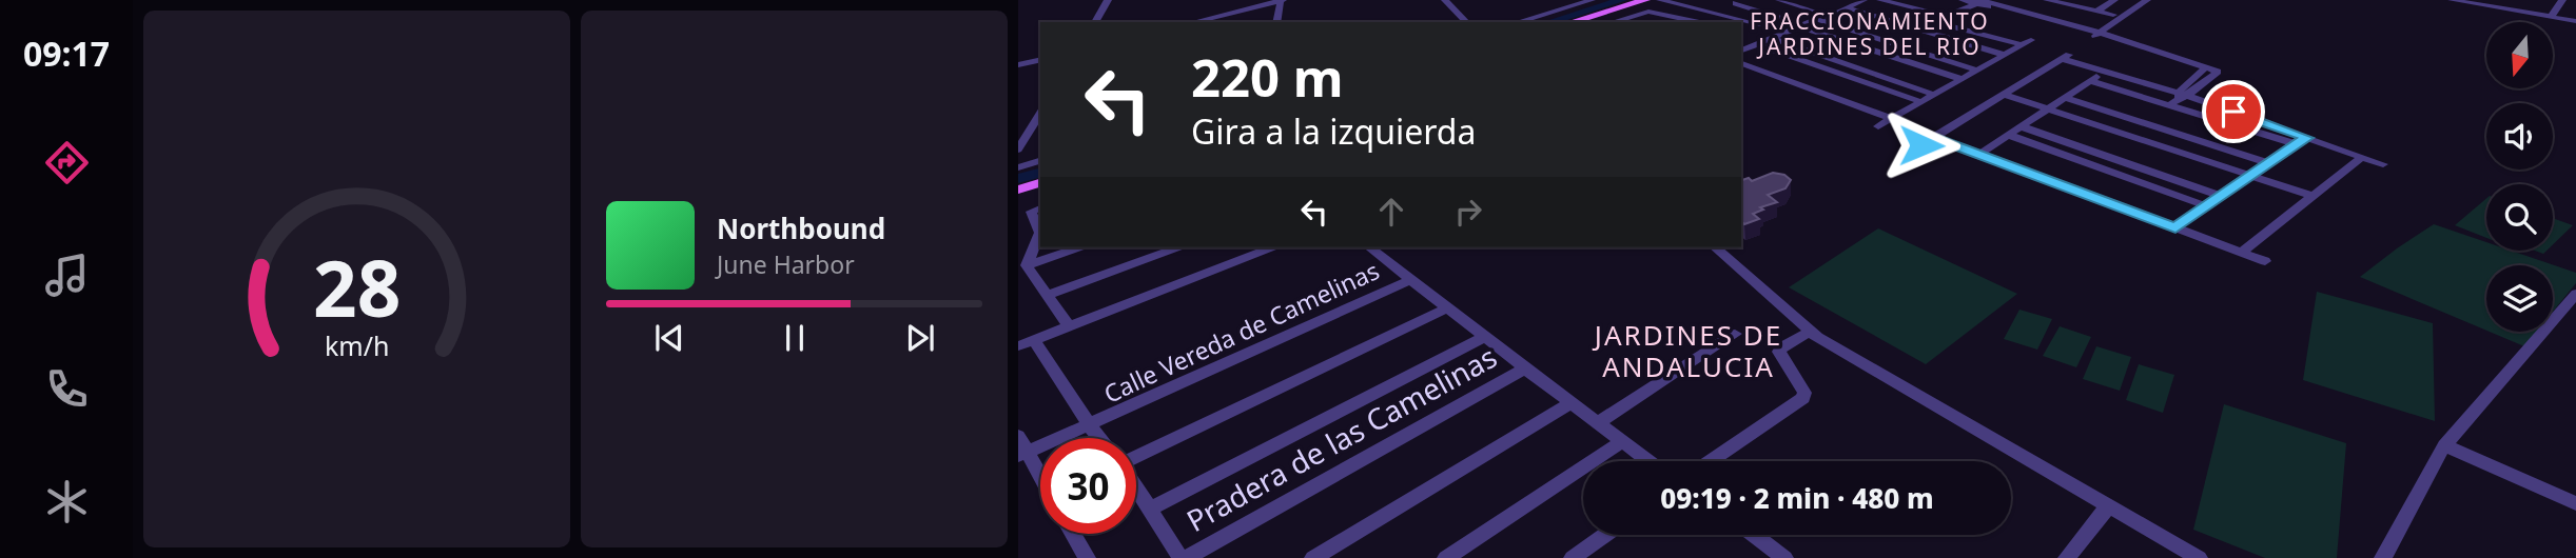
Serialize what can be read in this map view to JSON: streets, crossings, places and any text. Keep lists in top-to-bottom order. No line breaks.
{"streets":{"street":["Calle Vereda de Camelinas","Pradera de las Camelinas"]},"districts":["FRACCIONAMIENTO JARDINES DEL RIO","JARDINES DE ANDALUCIA"],"north":"bottom","page":{"tabs":"09:17","turn":["220 m","Gira a la izquierda"],"song":["Northbound","June Harbor"],"limit":"30","trip":"09:19 · 2 min · 480 m","gauge":["28","km/h"]}}
